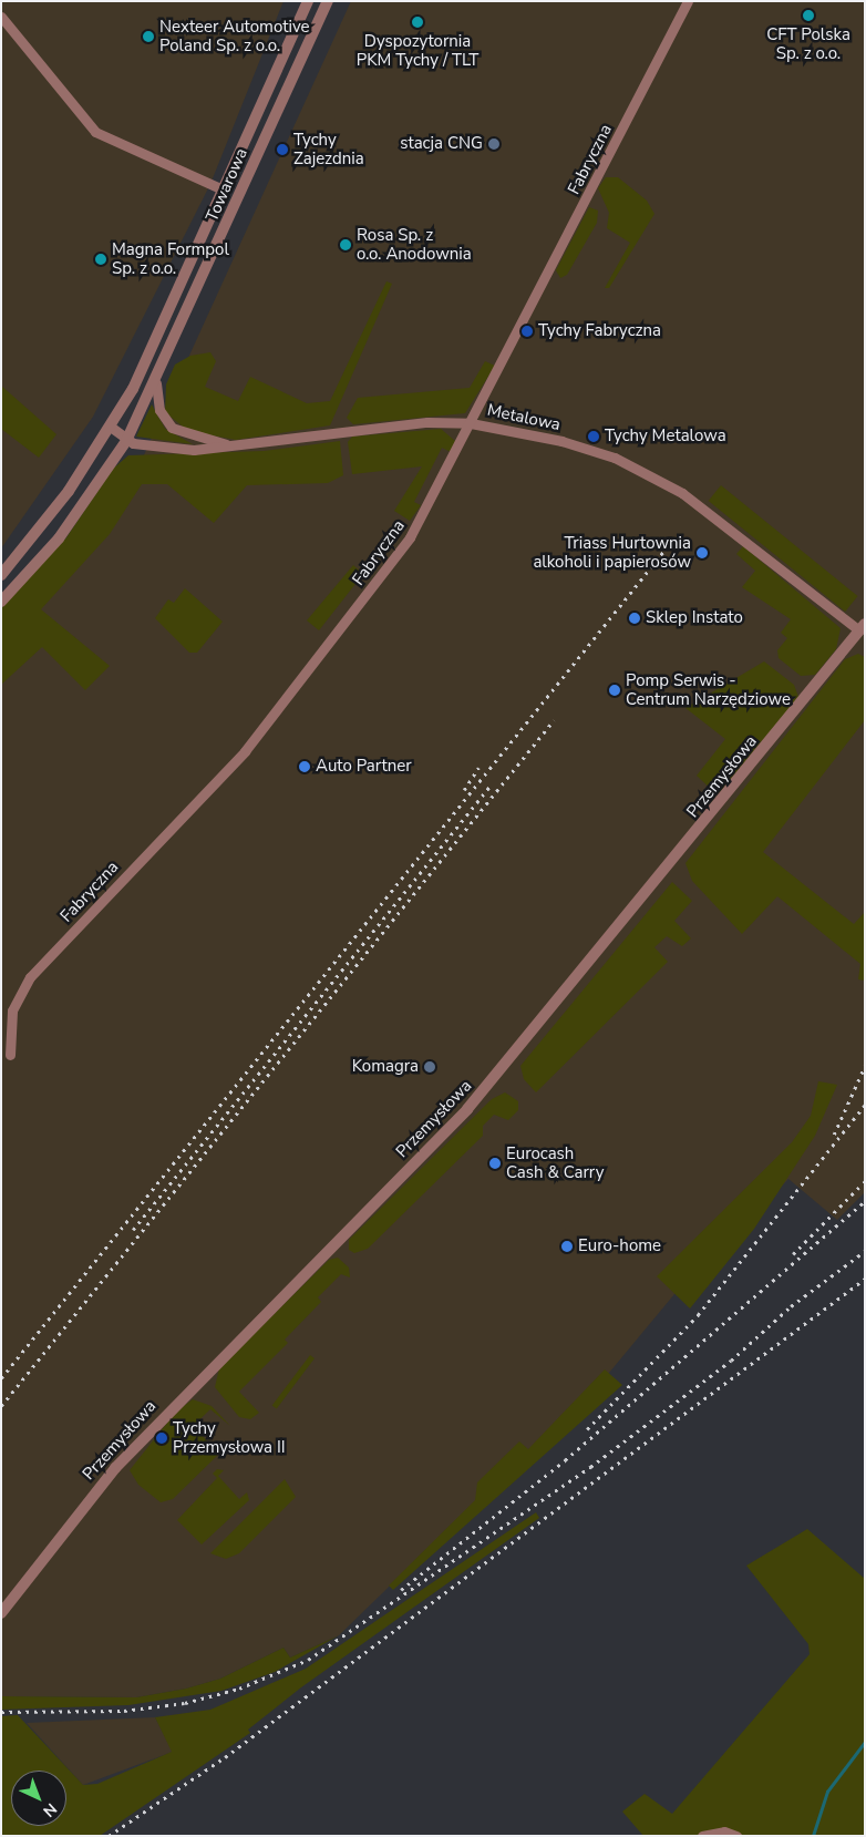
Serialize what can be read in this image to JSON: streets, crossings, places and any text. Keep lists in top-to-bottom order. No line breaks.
{"streets":{"street":["Fabryczna","Towarowa","Metalowa","Przemysłowa"]},"crossings":[["Fabryczna","Metalowa"],["Towarowa","Metalowa"],["Metalowa","Przemysłowa"]],"places":["CFT Polska Sp. z o.o.","Dyspozytornia PKM Tychy / TLT","Nexteer Automotive Poland Sp. z o.o.","stacja CNG","Tychy Zajezdnia","Rosa Sp. z o.o. Anodownia","Magna Formpol Sp. z o.o.","Tychy Fabryczna","Tychy Metalowa","Triass Hurtownia alkoholi i papierosów","Sklep Instato","Pomp Serwis - Centrum Narzędziowe","Auto Partner","Komagra","Eurocash Cash & Carry","Euro-home","Tychy Przemysłowa II"],"north":"bottom right"}
